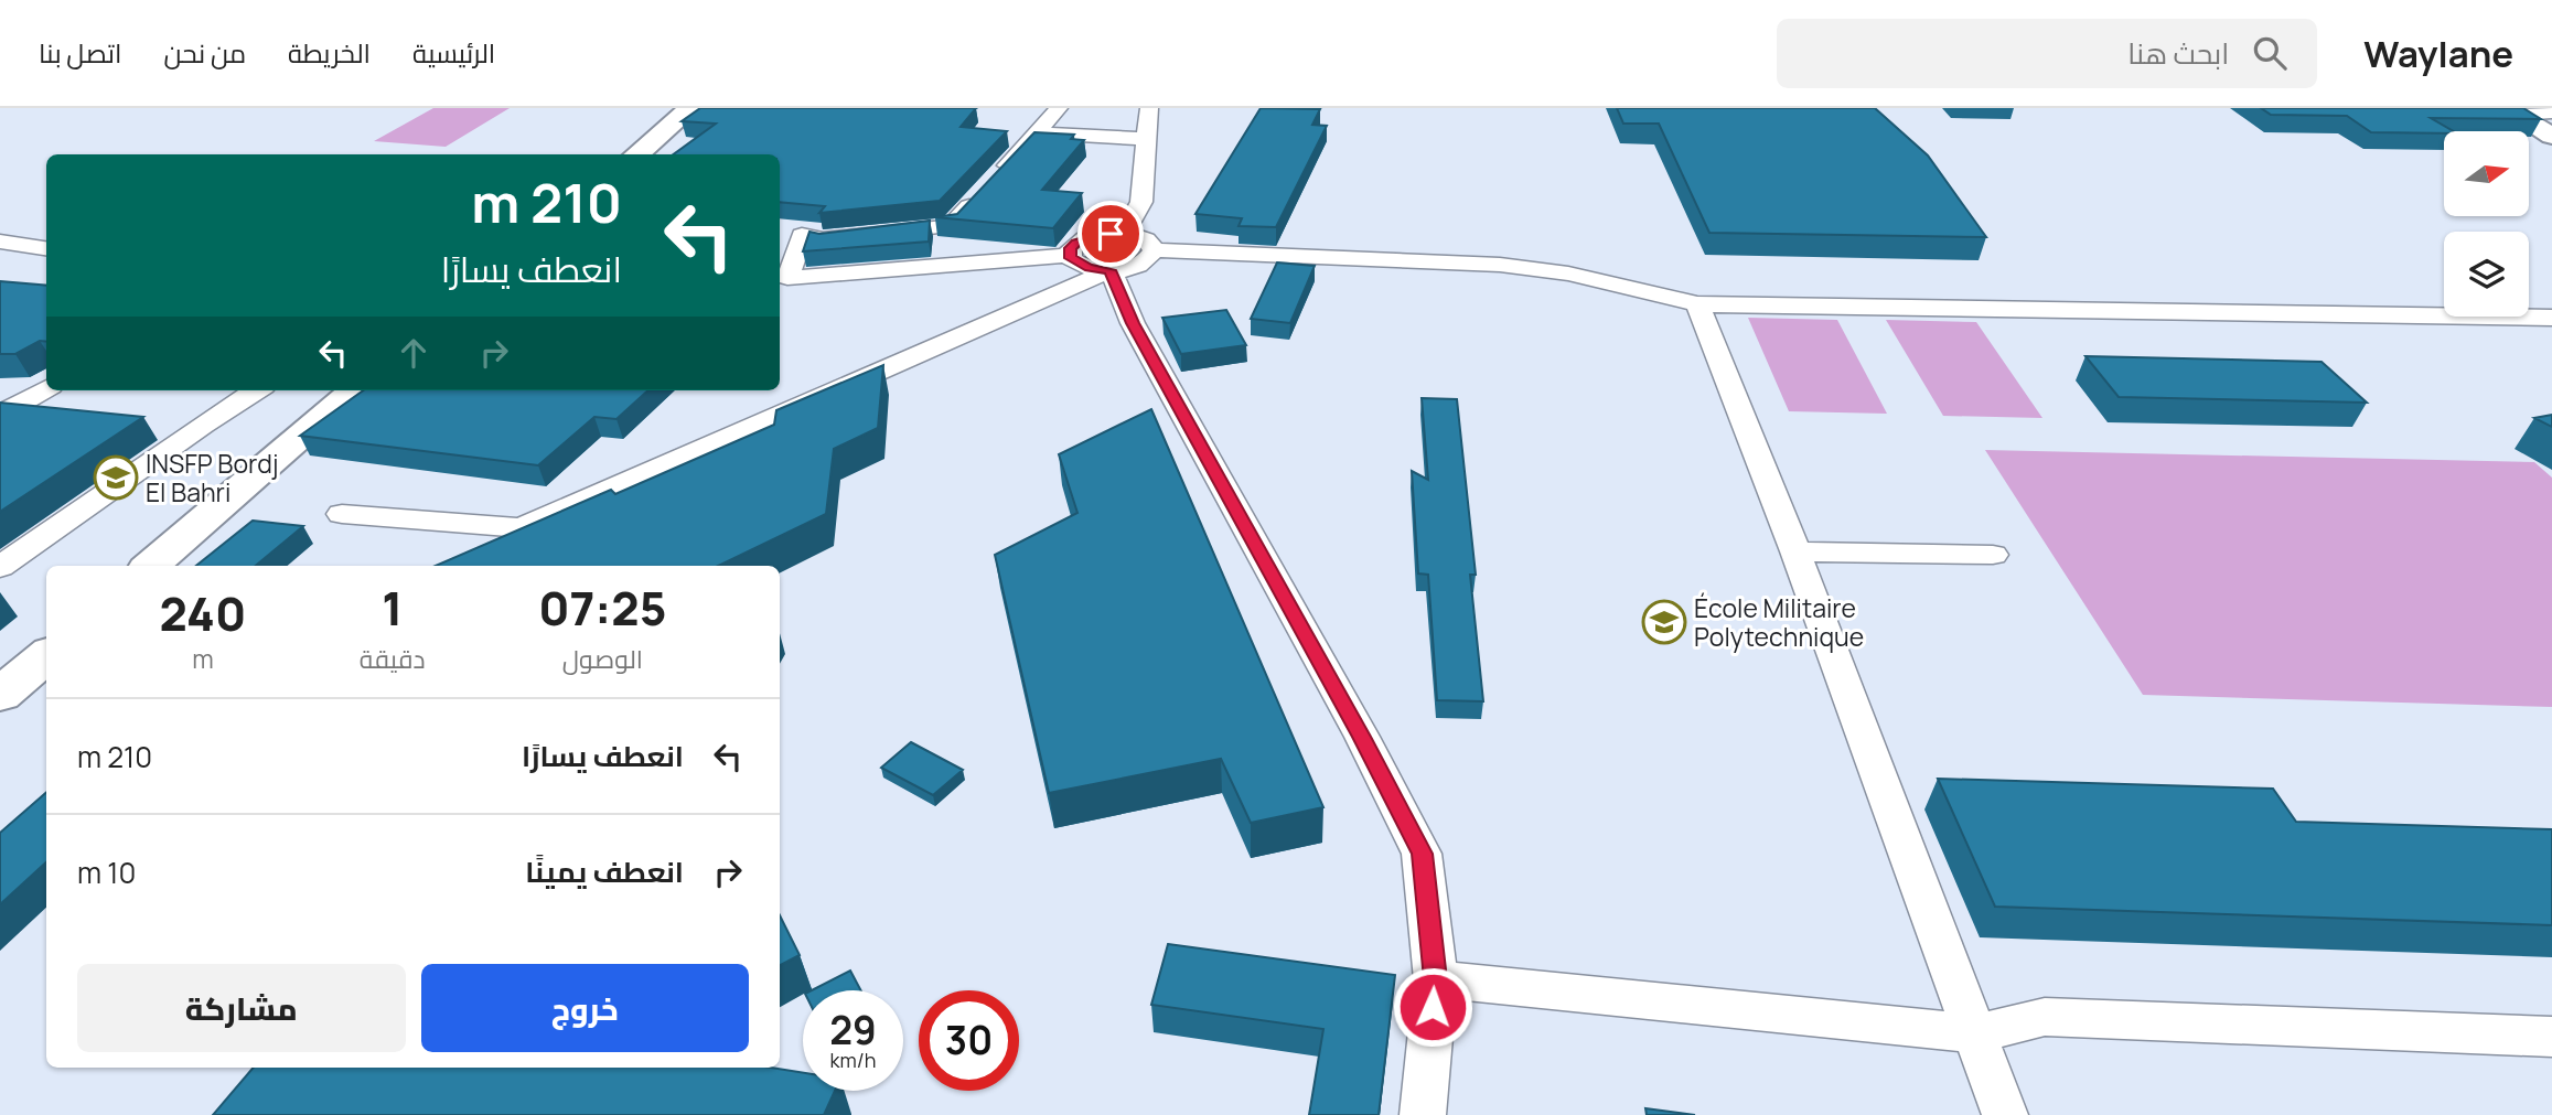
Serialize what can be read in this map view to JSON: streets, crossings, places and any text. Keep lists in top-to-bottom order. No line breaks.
{"places":{"school or university":["INSFP Bordj El Bahri","École Militaire Polytechnique"]},"north":"right","page":{"header":"Waylane","search":"ابحث هنا","nav":["الرئيسية","الخريطة","من نحن","اتصل بنا"],"turn":["210 m","انعطف يسارًا"],"eta":["07:25","الوصول","1","دقيقة","240","m"],"list":[{"name":"انعطف يسارًا","value":"210 m"},{"name":"انعطف يمينًا","value":"10 m"}],"buttons":["خروج","مشاركة"],"speed":"29 km/h","limit":"30"}}
